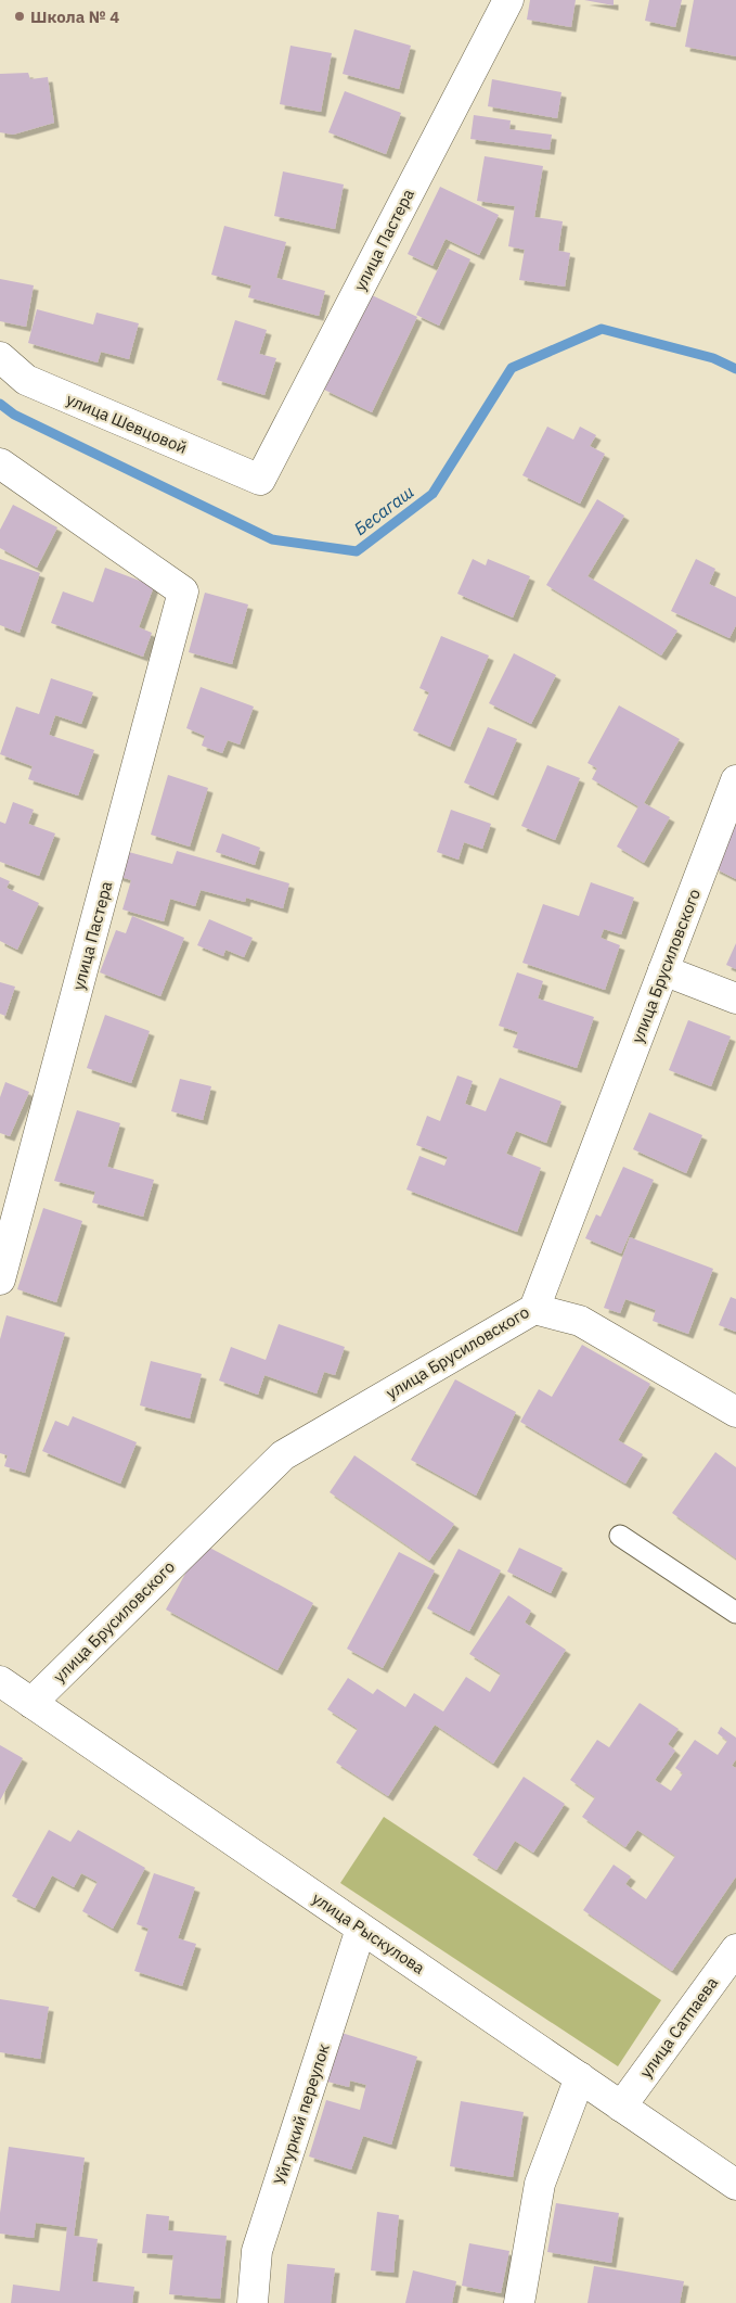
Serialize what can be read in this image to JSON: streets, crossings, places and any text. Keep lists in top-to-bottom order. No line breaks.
{"streets":{"street":["улица Пастера","улица Шевцовой","улица Брусиловского","улица Рыскулова","улица Сатпаева","Уйгуркий переулок"]},"crossings":[["улица Пастера","улица Шевцовой"],["улица Брусиловского","улица Рыскулова"],["улица Рыскулова","улица Сатпаева"],["улица Рыскулова","Уйгуркий переулок"]],"water":["Бесагаш"],"places":["Школа № 4"]}
